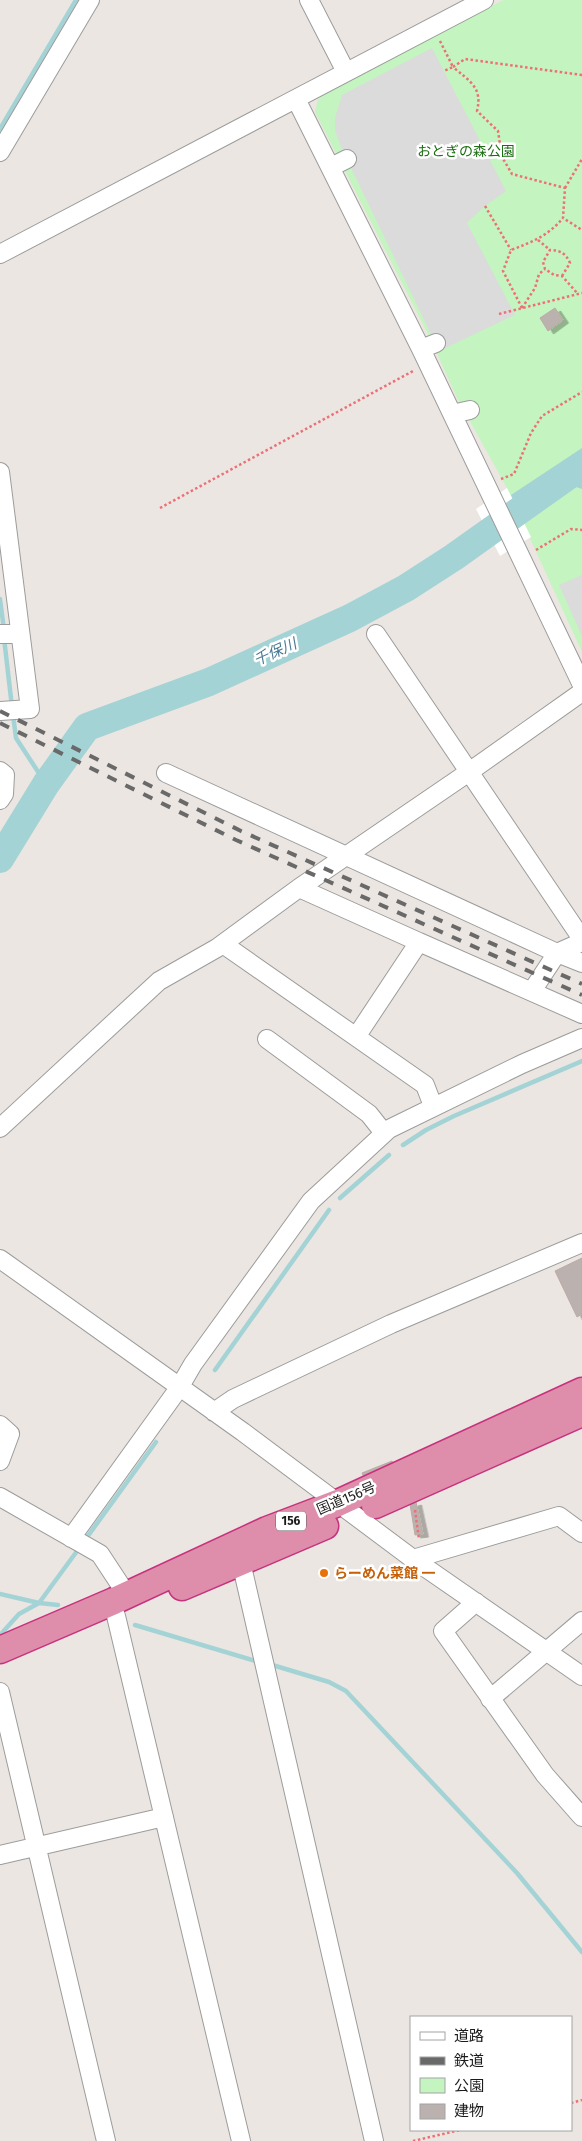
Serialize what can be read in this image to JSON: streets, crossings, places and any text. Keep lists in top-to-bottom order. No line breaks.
{"streets":{"highway":["国道156号","156"]},"water":["千保川"],"parks":["おとぎの森公園"],"places":["らーめん菜館 一"],"legend":["道路","鉄道","公園","建物"]}
